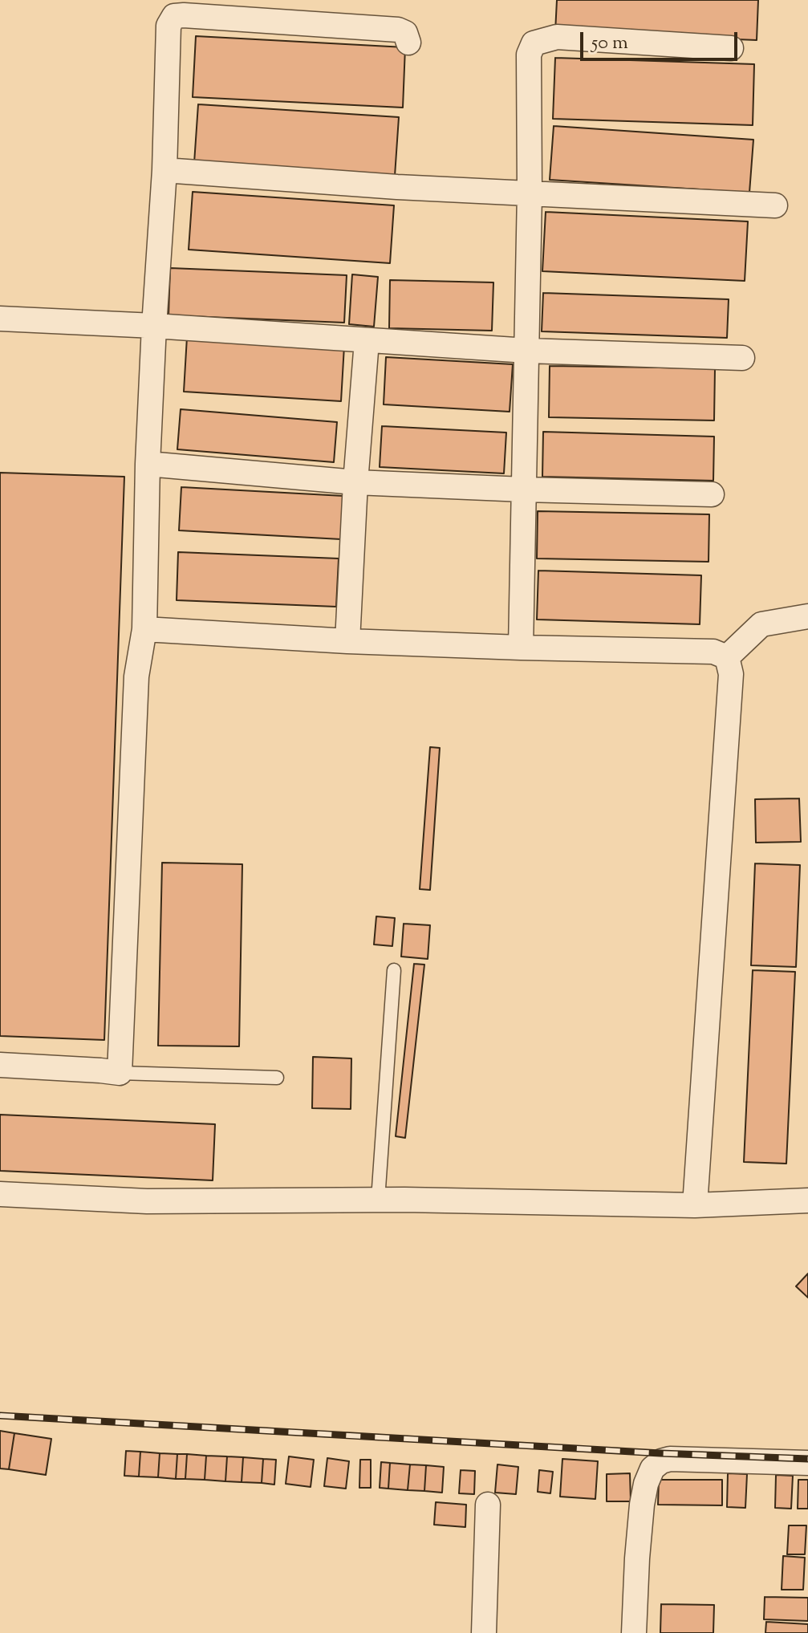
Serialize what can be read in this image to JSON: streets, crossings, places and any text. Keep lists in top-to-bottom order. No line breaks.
{"scale_bar":"50 m"}
